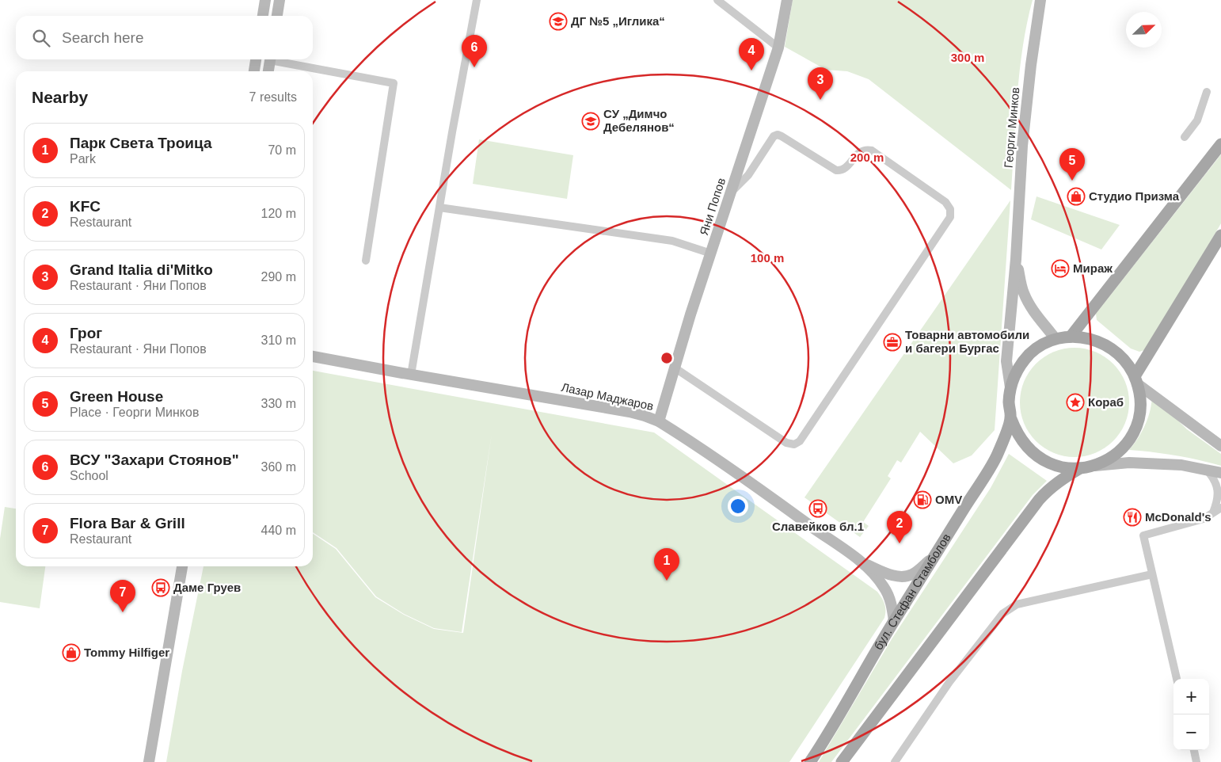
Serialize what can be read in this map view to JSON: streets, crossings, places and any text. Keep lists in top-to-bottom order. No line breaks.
{"streets":{"main road":["Георги Минков","Яни Попов","Лазар Маджаров","бул. Стефан Стамболов"]},"crossings":[["Георги Минков","бул. Стефан Стамболов"],["Яни Попов","Лазар Маджаров"],["Лазар Маджаров","бул. Стефан Стамболов"]],"places":{"school or university":["ДГ №5 „Иглика“","СУ „Димчо Дебелянов“"],"shop":["Студио Призма","Tommy Hilfiger"],"hotel":["Мираж"],"office":["Товарни автомобили и багери Бургас"],"place":["Кораб"],"fuel station":["OMV"],"bus stop":["Славейков бл.1","Даме Груев"],"restaurant":["McDonald's"]},"north":"top right","page":{"search":"Search here","pins":["6","4","3","5","2","1","7"],"heading":["Nearby","7 results"],"list":[{"mark":"1","name":"Парк Света Троица","note":"Park","value":"70 m"},{"mark":"2","name":"KFC","note":"Restaurant","value":"120 m"},{"mark":"3","name":"Grand Italia di'Mitko","note":"Restaurant · Яни Попов","value":"290 m"},{"mark":"4","name":"Грог","note":"Restaurant · Яни Попов","value":"310 m"},{"mark":"5","name":"Green House","note":"Place · Георги Минков","value":"330 m"},{"mark":"6","name":"ВСУ \"Захари Стоянов\"","note":"School","value":"360 m"},{"mark":"7","name":"Flora Bar & Grill","note":"Restaurant","value":"440 m"}],"map_buttons":["+","−"]},"rings":["300 m","200 m","100 m"]}
